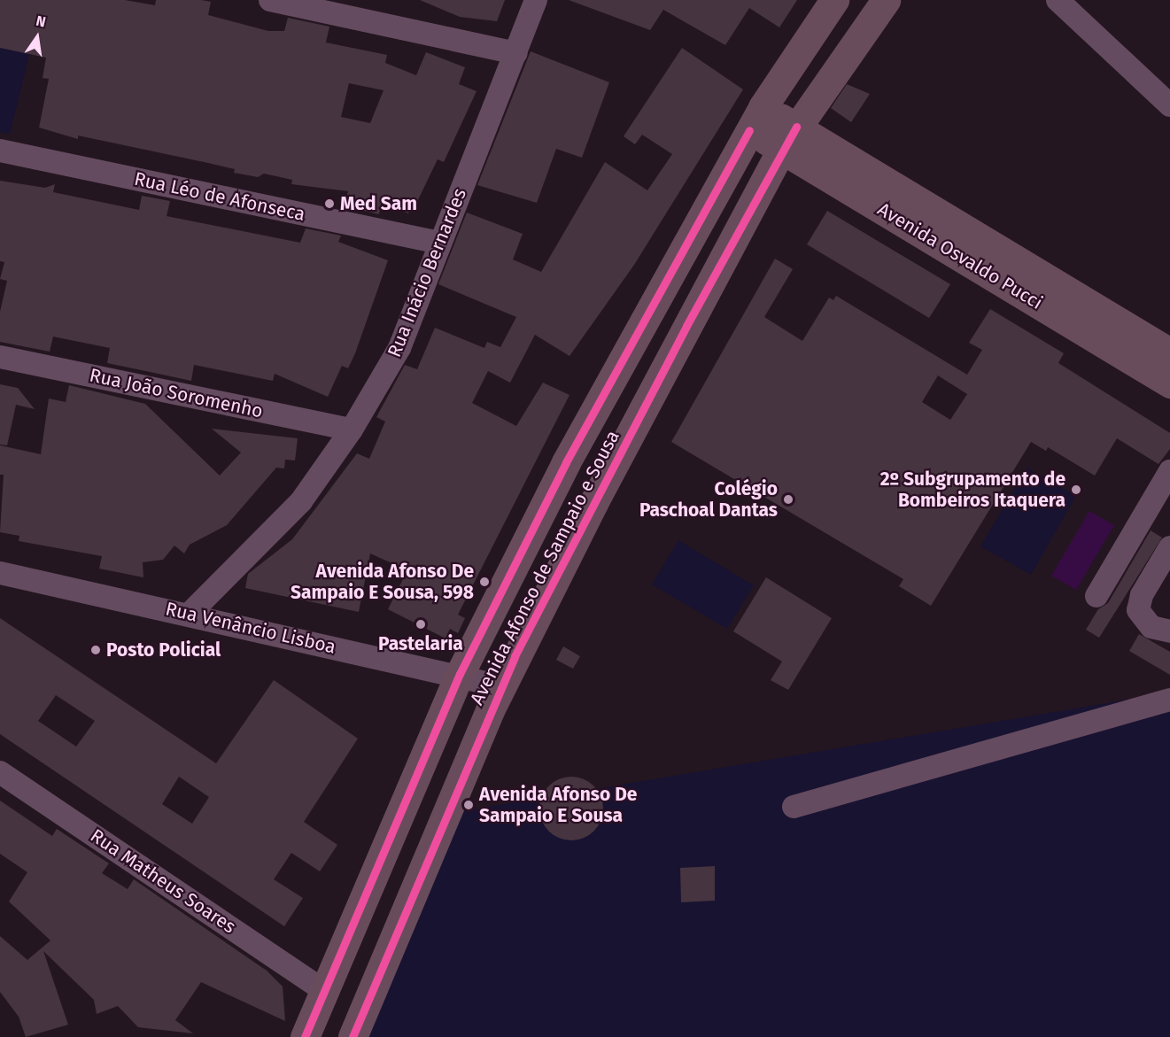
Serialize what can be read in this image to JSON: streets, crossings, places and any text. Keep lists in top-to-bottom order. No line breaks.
{"streets":{"main road":["Avenida Osvaldo Pucci","Avenida Afonso de Sampaio e Sousa"],"street":["Rua Léo de Afonseca","Rua Inácio Bernardes","Rua João Soromenho","Rua Venâncio Lisboa","Rua Matheus Soares"]},"crossings":[["Rua Léo de Afonseca","Rua Inácio Bernardes"],["Avenida Osvaldo Pucci","Avenida Afonso de Sampaio e Sousa"],["Rua Inácio Bernardes","Rua João Soromenho"],["Rua Inácio Bernardes","Rua Venâncio Lisboa"],["Avenida Afonso de Sampaio e Sousa","Rua Venâncio Lisboa"],["Avenida Afonso de Sampaio e Sousa","Rua Matheus Soares"]],"places":["Med Sam","2º Subgrupamento de Bombeiros Itaquera","Colégio Paschoal Dantas","Avenida Afonso De Sampaio E Sousa, 598","Pastelaria","Posto Policial","Avenida Afonso De Sampaio E Sousa"],"north":"top"}
